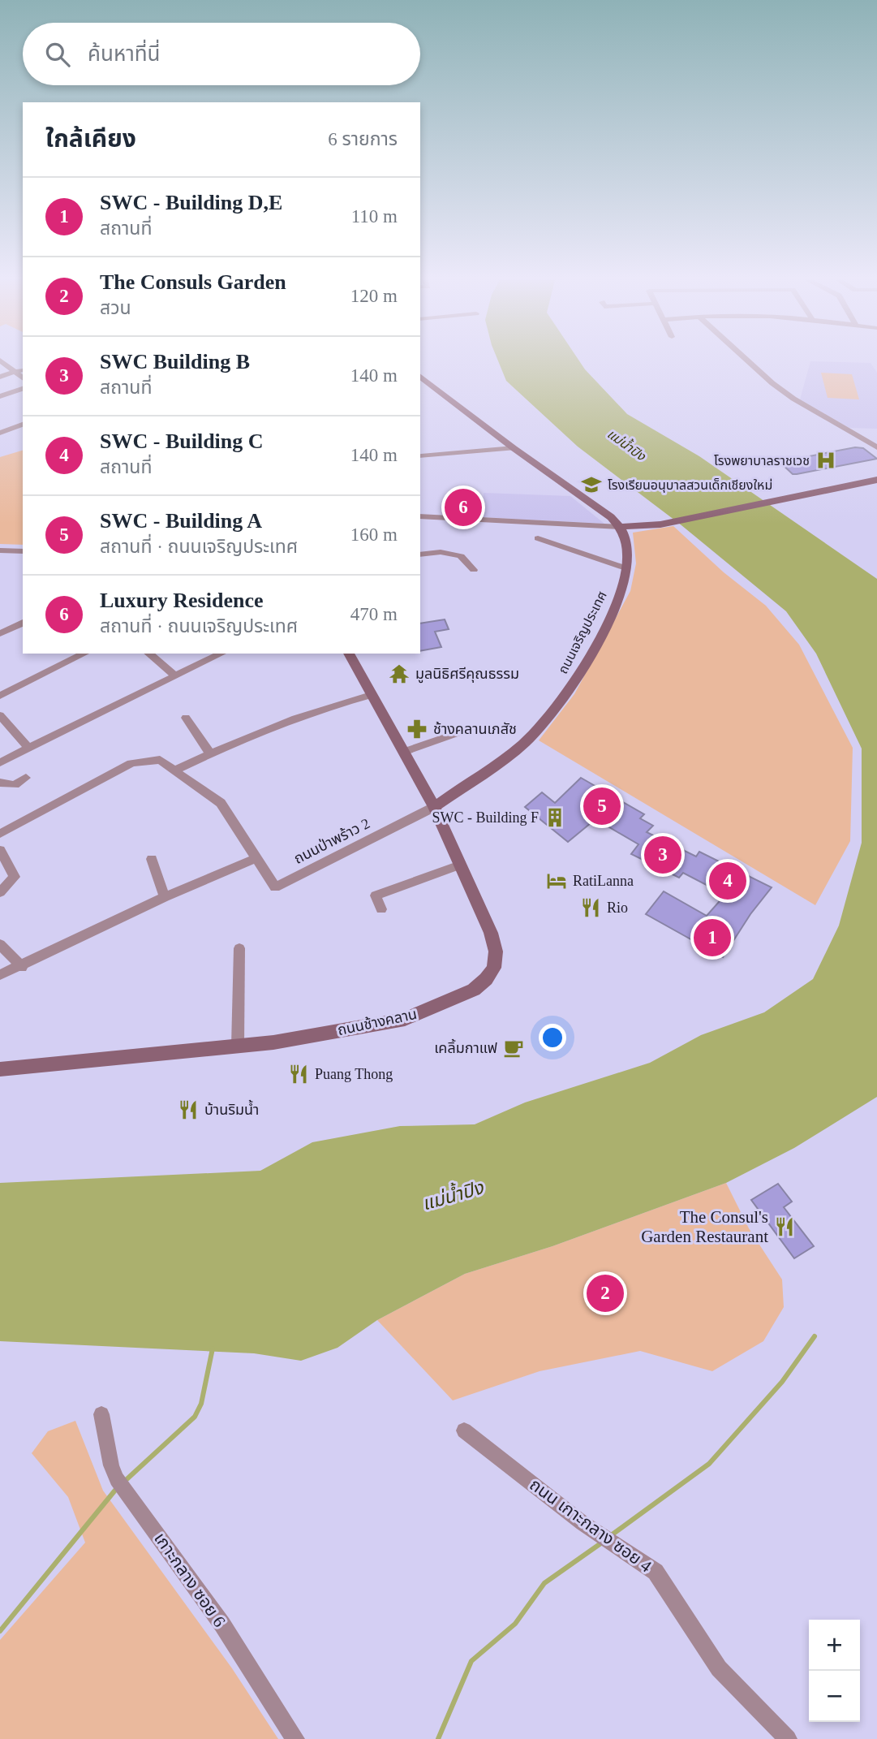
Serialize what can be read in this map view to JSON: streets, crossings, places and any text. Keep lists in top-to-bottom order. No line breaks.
{"streets":{"street":["ถนนเจริญประเทศ","ถนนป่าพร้าว 2","ถนนช้างคลาน","ถนน เกาะกลาง ซอย 4","เกาะกลาง ซอย 6"]},"crossings":[["ถนนเจริญประเทศ","ถนนป่าพร้าว 2"],["ถนนเจริญประเทศ","ถนนช้างคลาน"],["ถนนป่าพร้าว 2","ถนนช้างคลาน"]],"water":["แม่น้ำปิง"],"places":{"hospital":["โรงพยาบาลราชเวช"],"school or university":["โรงเรียนอนุบาลสวนเด็กเชียงใหม่"],"temple":["มูลนิธิศรีคุณธรรม"],"pharmacy":["ช้างคลานเภสัช"],"building":["SWC - Building F"],"hotel":["RatiLanna"],"restaurant":["Rio","Puang Thong","บ้านริมน้ำ","The Consul's Garden Restaurant"],"cafe":["เคลิ้มกาแฟ"]},"page":{"search":"ค้นหาที่นี่","heading":["ใกล้เคียง","6 รายการ"],"list":[{"mark":"1","name":"SWC - Building D,E","note":"สถานที่","value":"110 m"},{"mark":"2","name":"The Consuls Garden","note":"สวน","value":"120 m"},{"mark":"3","name":"SWC Building B","note":"สถานที่","value":"140 m"},{"mark":"4","name":"SWC - Building C","note":"สถานที่","value":"140 m"},{"mark":"5","name":"SWC - Building A","note":"สถานที่ · ถนนเจริญประเทศ","value":"160 m"},{"mark":"6","name":"Luxury Residence","note":"สถานที่ · ถนนเจริญประเทศ","value":"470 m"}],"pins":["6","5","3","4","1","2"],"map_buttons":["+","−"]}}
